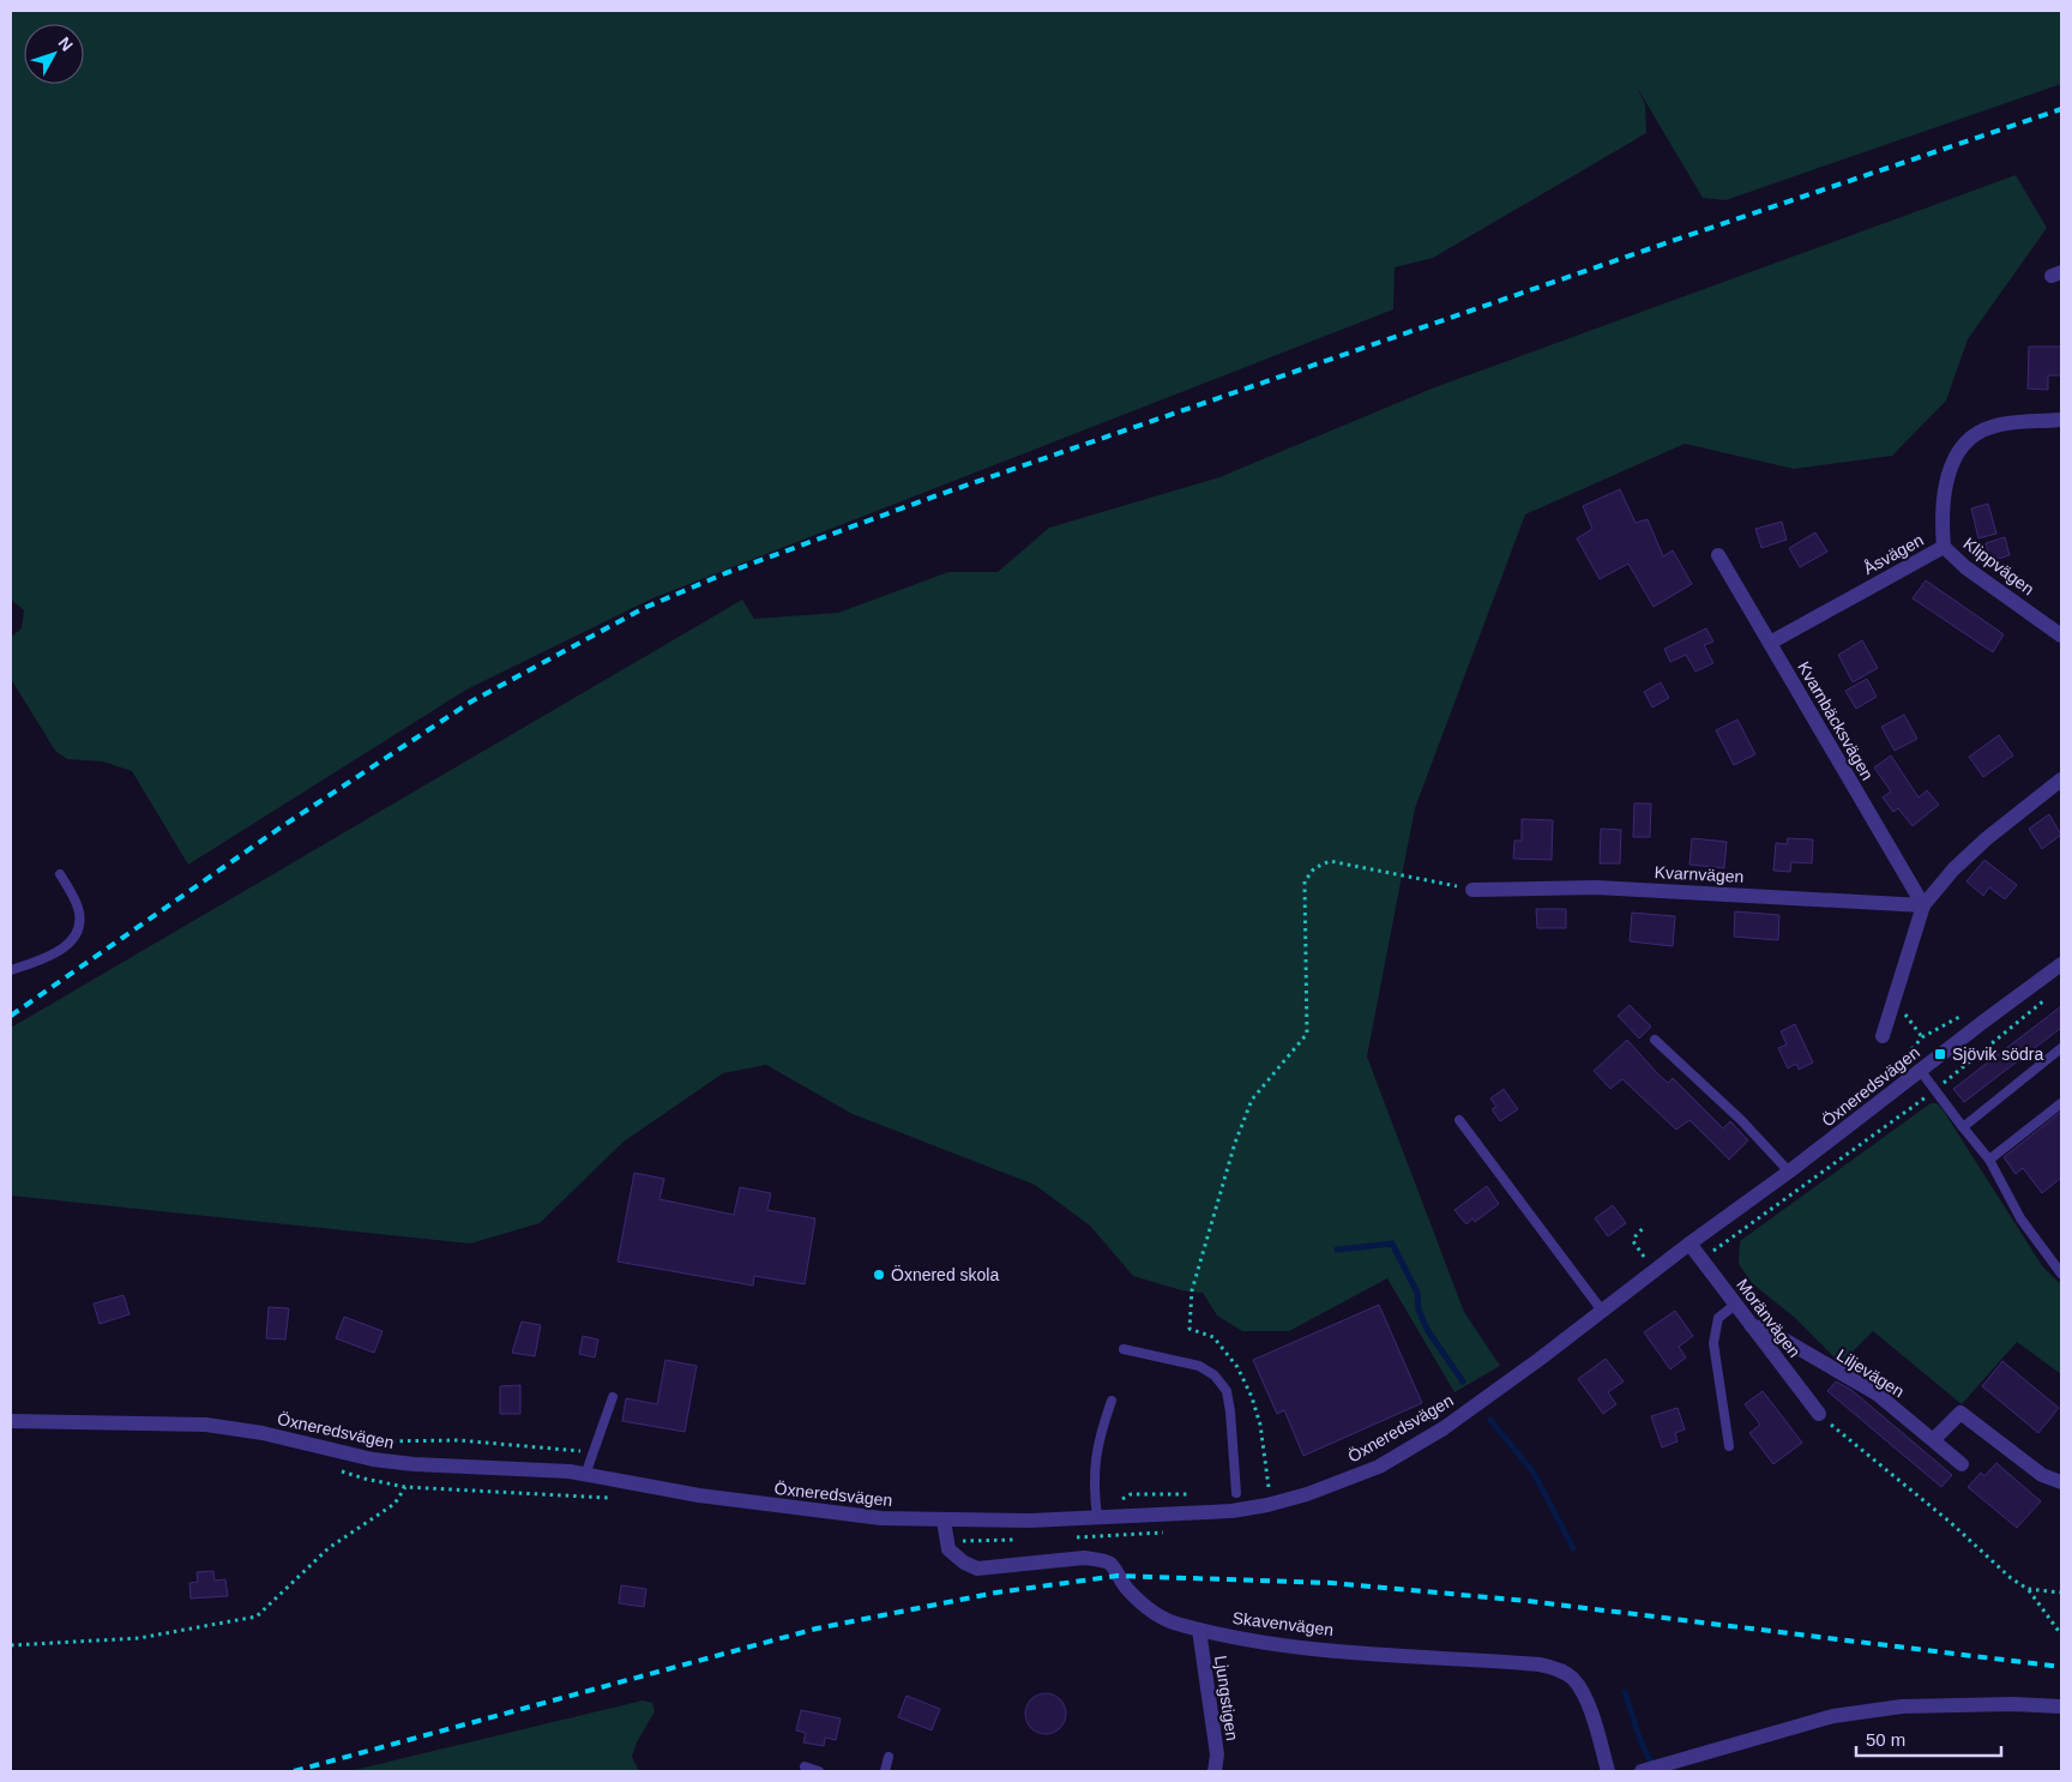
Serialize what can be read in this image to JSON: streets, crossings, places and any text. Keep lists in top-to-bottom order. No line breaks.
{"streets":{"street":["Åsvägen","Klippvägen","Kvarnbäcksvägen","Kvarnvägen","Öxneredsvägen","Moränvägen","Liljevägen","Skavenvägen","Ljungstigen"]},"crossings":[["Åsvägen","Klippvägen"],["Åsvägen","Kvarnbäcksvägen"],["Kvarnbäcksvägen","Kvarnvägen"],["Öxneredsvägen","Moränvägen"],["Moränvägen","Liljevägen"],["Skavenvägen","Ljungstigen"]],"places":{"transit":["Sjövik södra"],"other":["Öxnered skola"]},"scale_bar":"50 m","north":"top right"}
